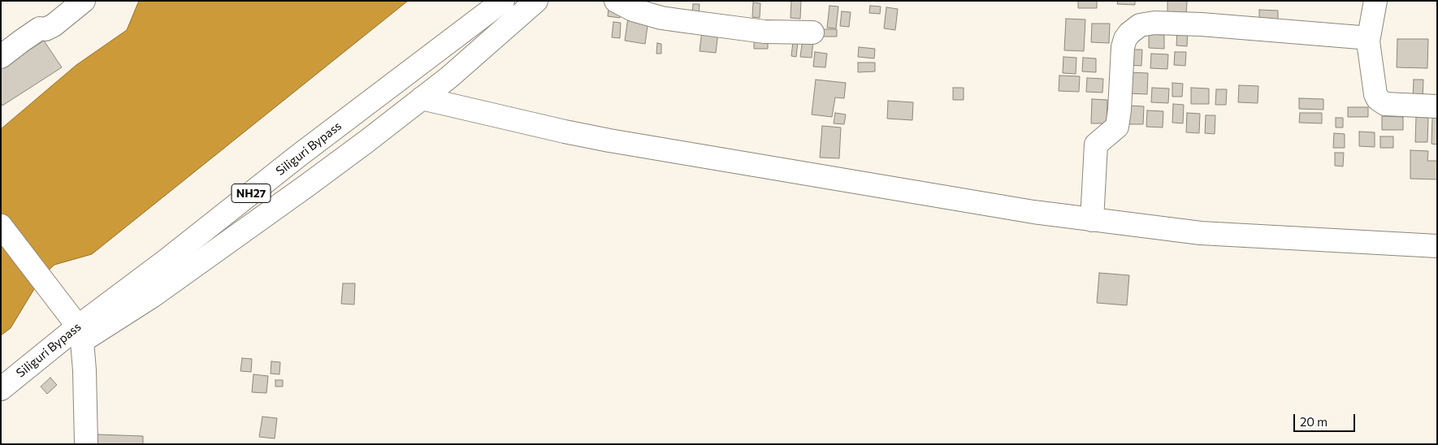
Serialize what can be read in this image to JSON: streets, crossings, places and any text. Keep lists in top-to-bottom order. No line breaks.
{"streets":{"main road":["Siliguri Bypass","NH27"]},"scale_bar":"20 m"}
